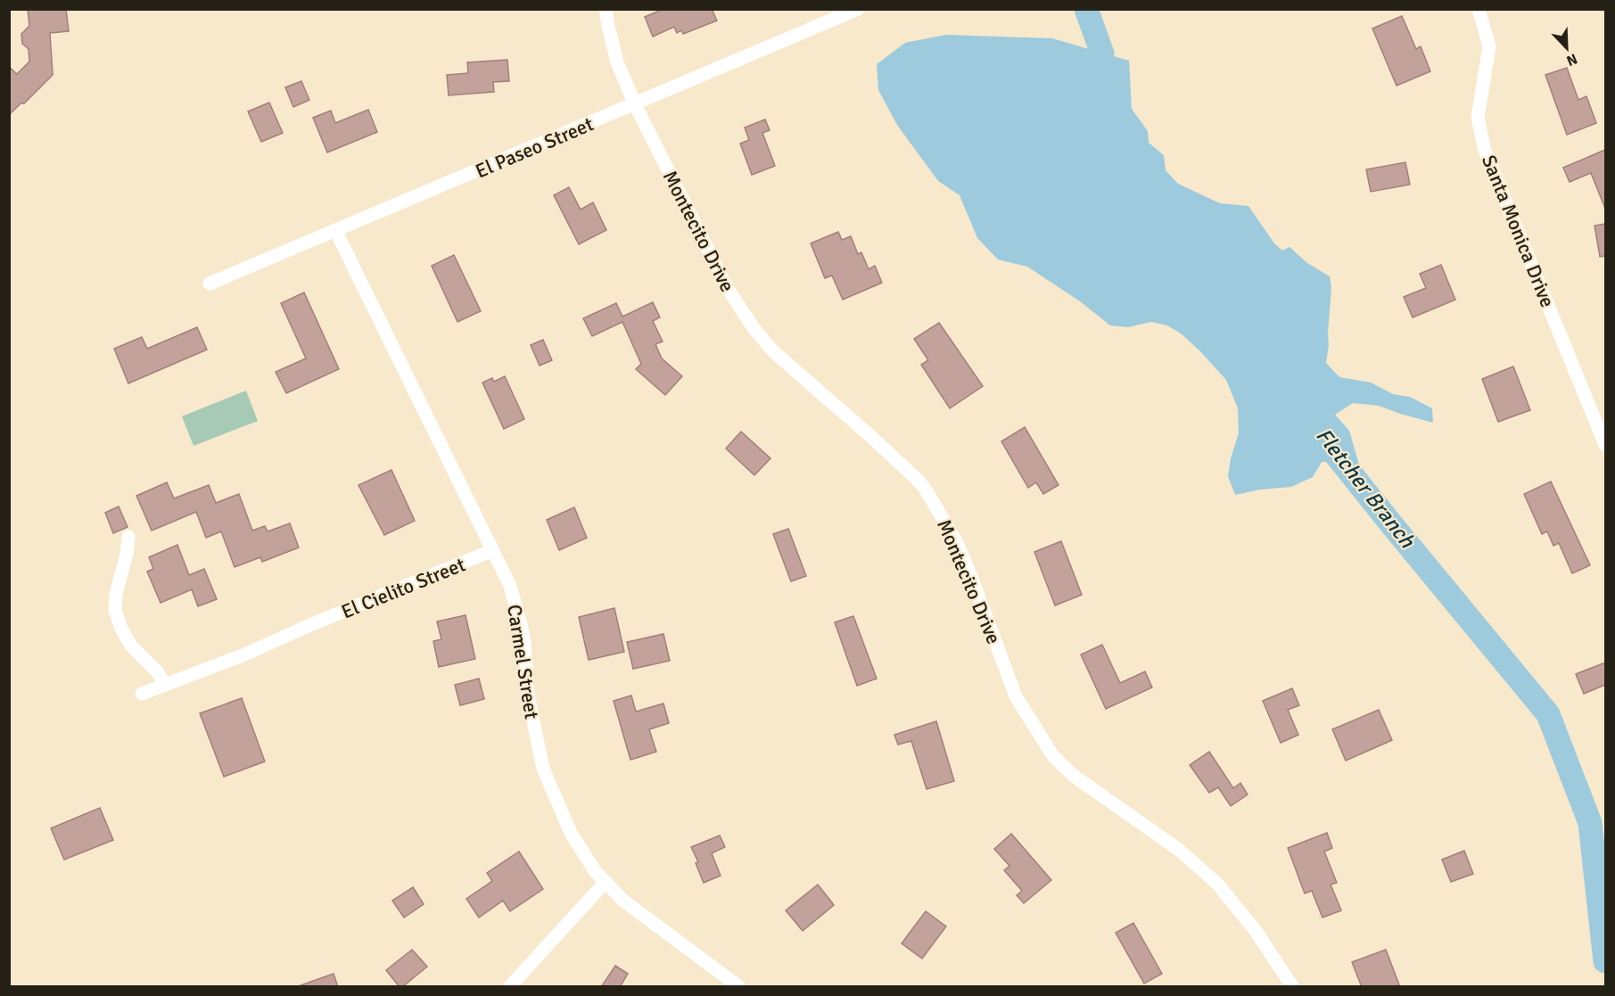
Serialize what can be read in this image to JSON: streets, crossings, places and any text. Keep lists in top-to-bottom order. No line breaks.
{"streets":{"street":["El Paseo Street","Montecito Drive","Santa Monica Drive","El Cielito Street","Carmel Street"]},"crossings":[["El Paseo Street","Montecito Drive"],["El Paseo Street","Carmel Street"],["El Cielito Street","Carmel Street"]],"water":["Fletcher Branch"],"north":"bottom right"}
